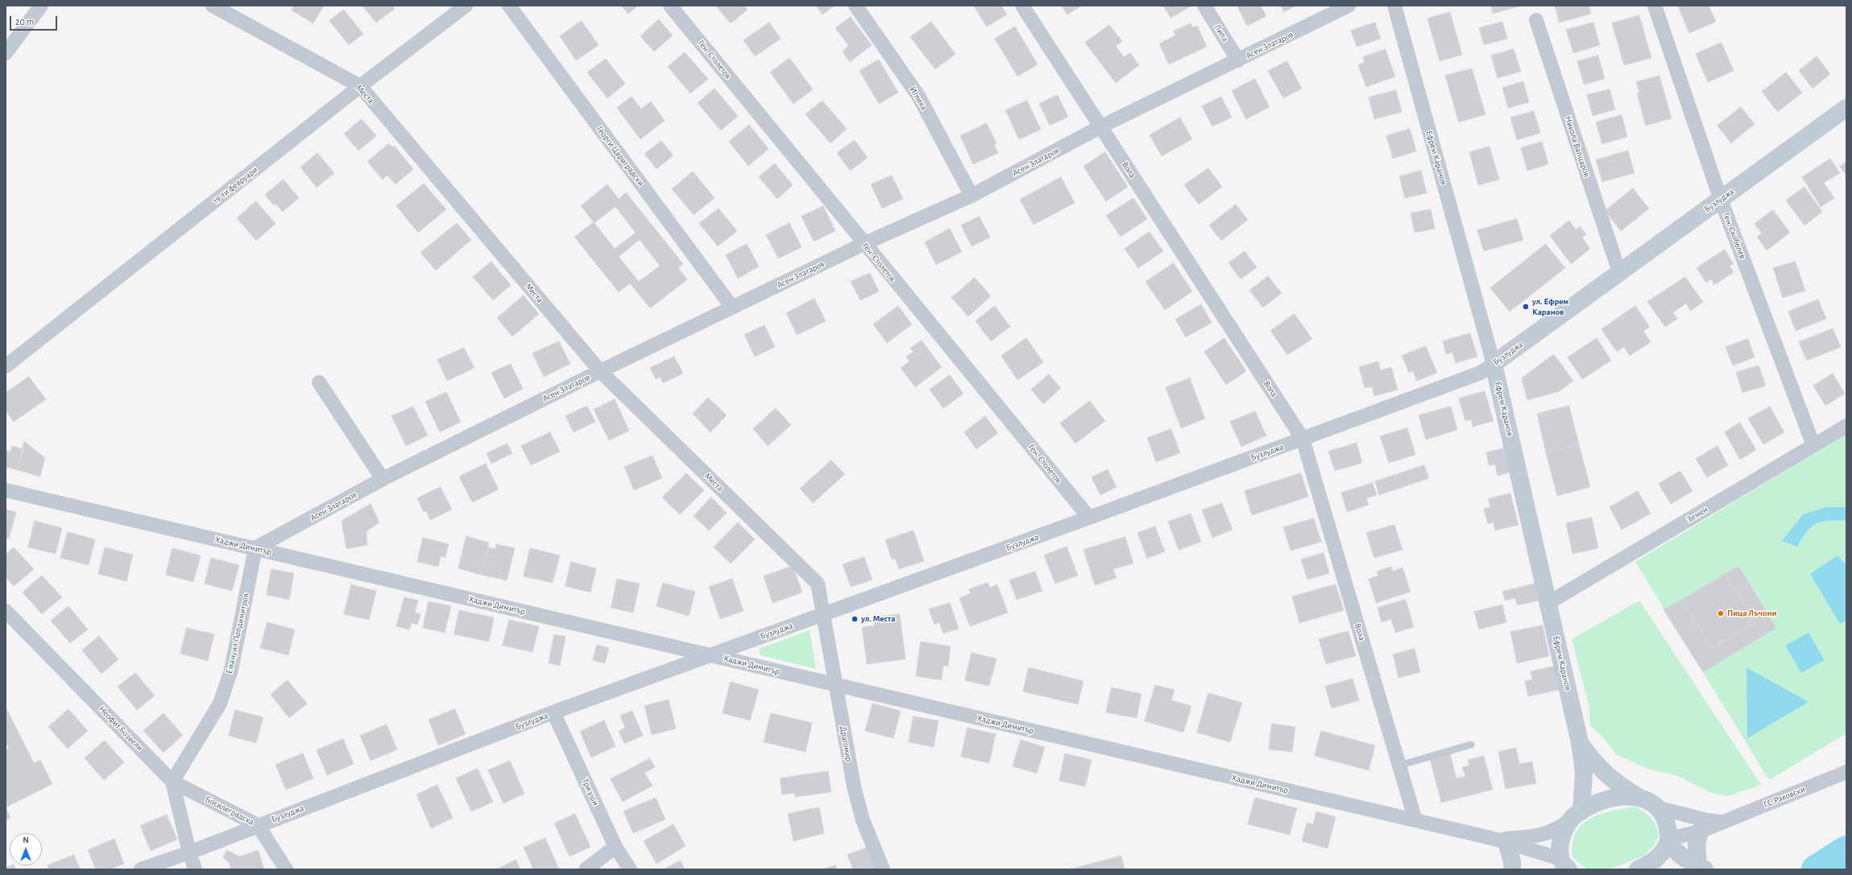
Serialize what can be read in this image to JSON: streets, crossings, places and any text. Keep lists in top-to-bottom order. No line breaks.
{"streets":{"street":["Липа","Асен Златаров","Ген. Столетов","Места","Иглика","Никола Вапцаров","Георги Цариградски","Ефрем Каранов","Вола","19-ти февруари","Бузлуджа","Ген. Скобелев","Земен","Хаджи Димитър","Емануил Попдимитров","Неофит Бозвели","Драгомир","Три уши","Г.С.Раковски","Босилеградска"]},"crossings":[["Липа","Асен Златаров"],["Асен Златаров","Ген. Столетов"],["Асен Златаров","Места"],["Асен Златаров","Иглика"],["Асен Златаров","Георги Цариградски"],["Асен Златаров","Вола"],["Асен Златаров","Хаджи Димитър"],["Асен Златаров","Емануил Попдимитров"],["Ген. Столетов","Бузлуджа"],["Места","19-ти февруари"],["Места","Бузлуджа"],["Места","Драгомир"],["Никола Вапцаров","Бузлуджа"],["Ефрем Каранов","Бузлуджа"],["Ефрем Каранов","Земен"],["Вола","Бузлуджа"],["Вола","Хаджи Димитър"],["Бузлуджа","Ген. Скобелев"],["Бузлуджа","Хаджи Димитър"],["Бузлуджа","Драгомир"],["Бузлуджа","Три уши"],["Бузлуджа","Босилеградска"],["Ген. Скобелев","Земен"],["Хаджи Димитър","Емануил Попдимитров"],["Хаджи Димитър","Драгомир"],["Емануил Попдимитров","Неофит Бозвели"],["Емануил Попдимитров","Босилеградска"],["Неофит Бозвели","Босилеградска"]],"places":["ул. Ефрем Каранов","Пица Лъчони","ул. Места"],"scale_bar":"20 m","north":"top"}
